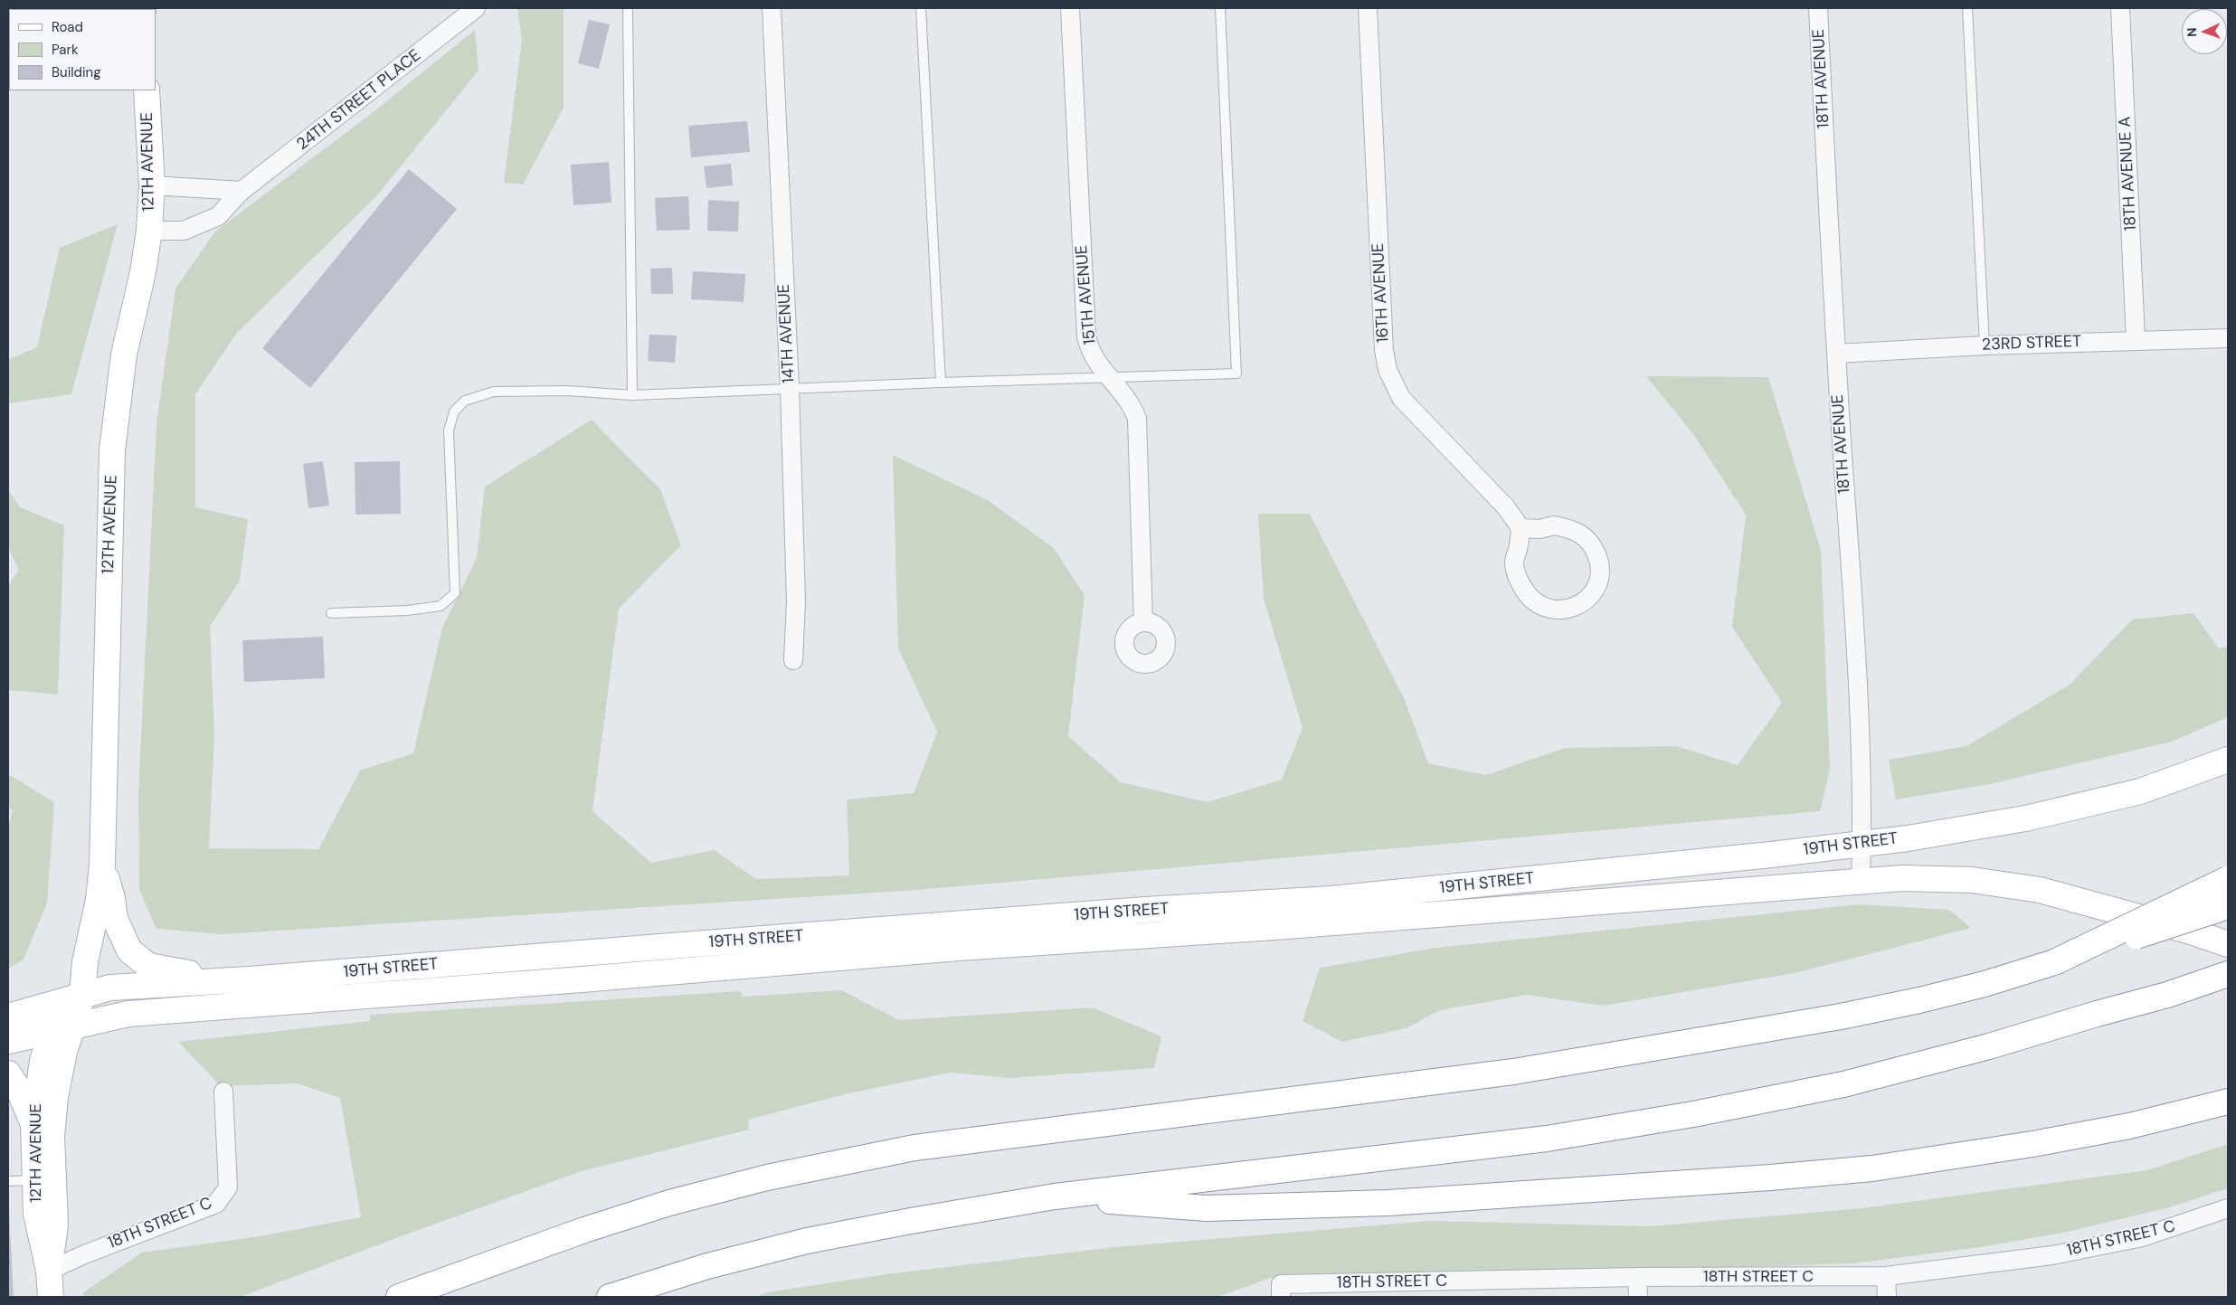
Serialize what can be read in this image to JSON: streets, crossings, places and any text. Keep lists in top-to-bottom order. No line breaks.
{"streets":{"main road":["12TH AVENUE","19TH STREET"],"street":["18TH AVENUE","24TH STREET PLACE","18TH AVENUE A","16TH AVENUE","15TH AVENUE","14TH AVENUE","23RD STREET","18TH STREET C"]},"crossings":[["18TH AVENUE","23RD STREET"],["18TH AVENUE","19TH STREET"],["24TH STREET PLACE","12TH AVENUE"],["12TH AVENUE","19TH STREET"],["12TH AVENUE","18TH STREET C"],["18TH AVENUE A","23RD STREET"]],"legend":["Road","Park","Building"],"north":"left"}
